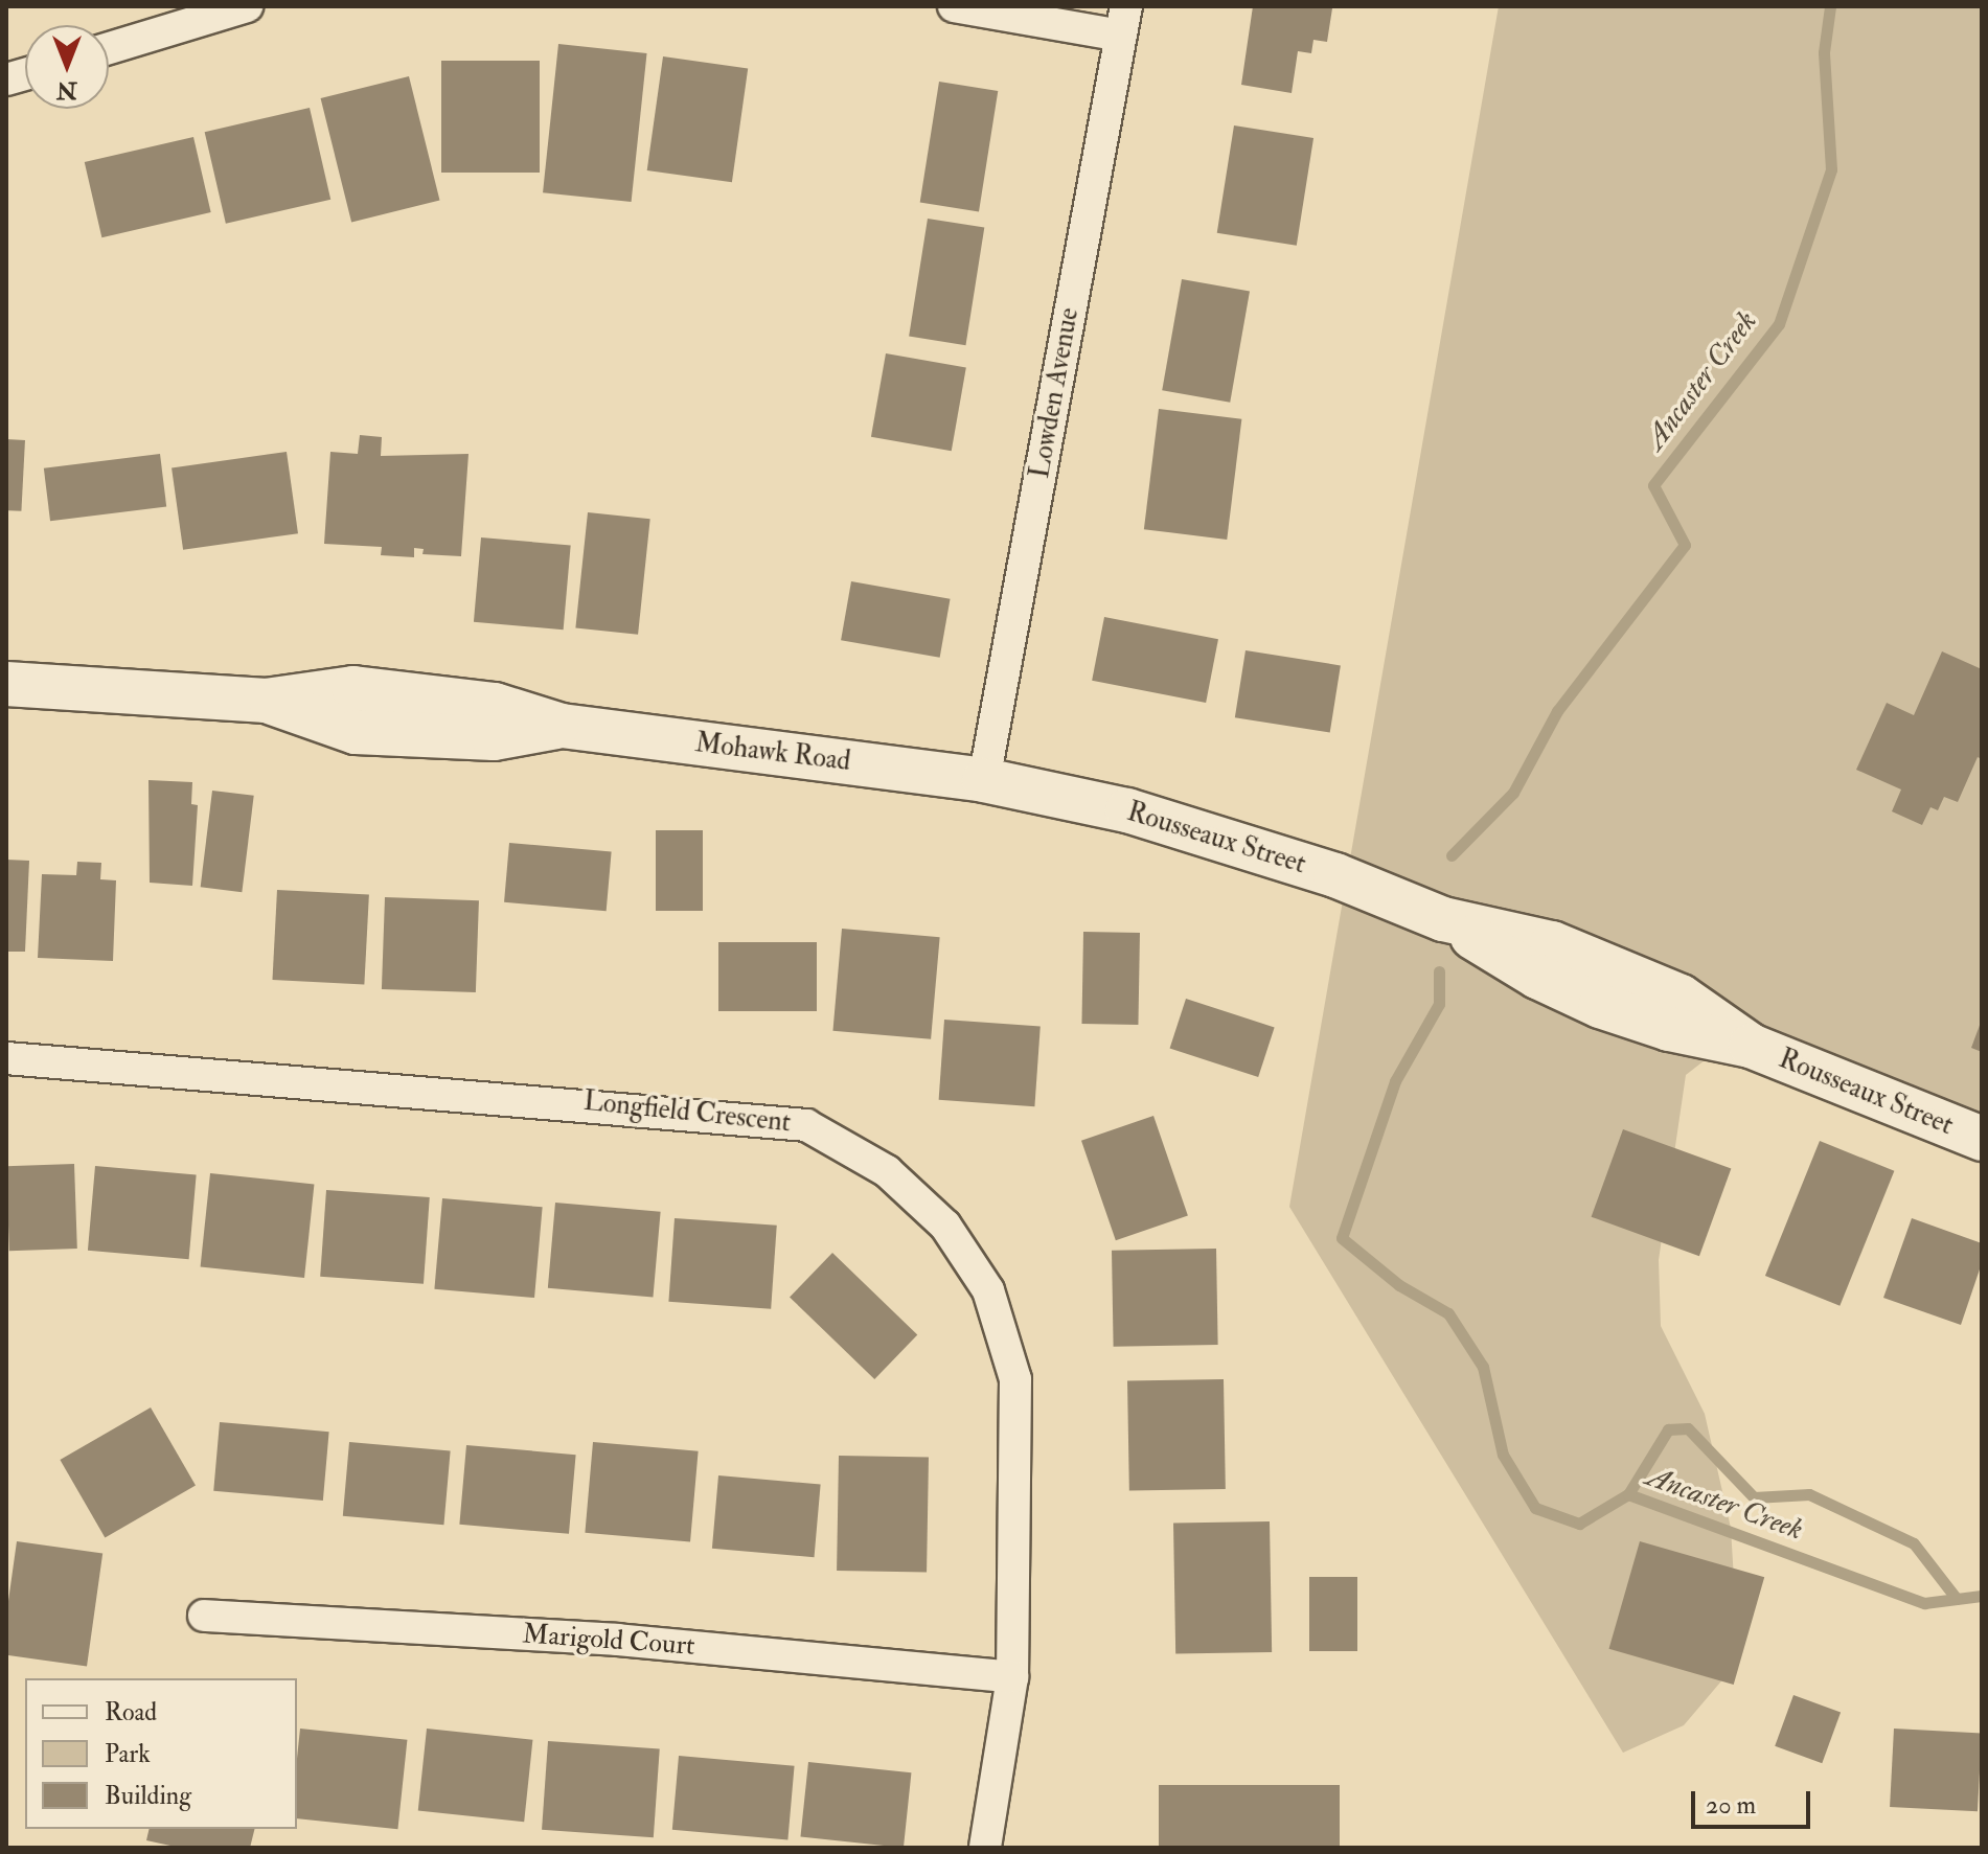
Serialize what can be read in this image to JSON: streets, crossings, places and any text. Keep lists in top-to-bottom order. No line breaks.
{"streets":{"main road":["Mohawk Road","Rousseaux Street"],"street":["Lowden Avenue","Longfield Crescent","Marigold Court"]},"crossings":[["Lowden Avenue","Mohawk Road"],["Lowden Avenue","Rousseaux Street"],["Mohawk Road","Rousseaux Street"],["Longfield Crescent","Marigold Court"]],"water":["Ancaster Creek"],"legend":["Road","Park","Building"],"scale_bar":"20 m","north":"bottom"}
